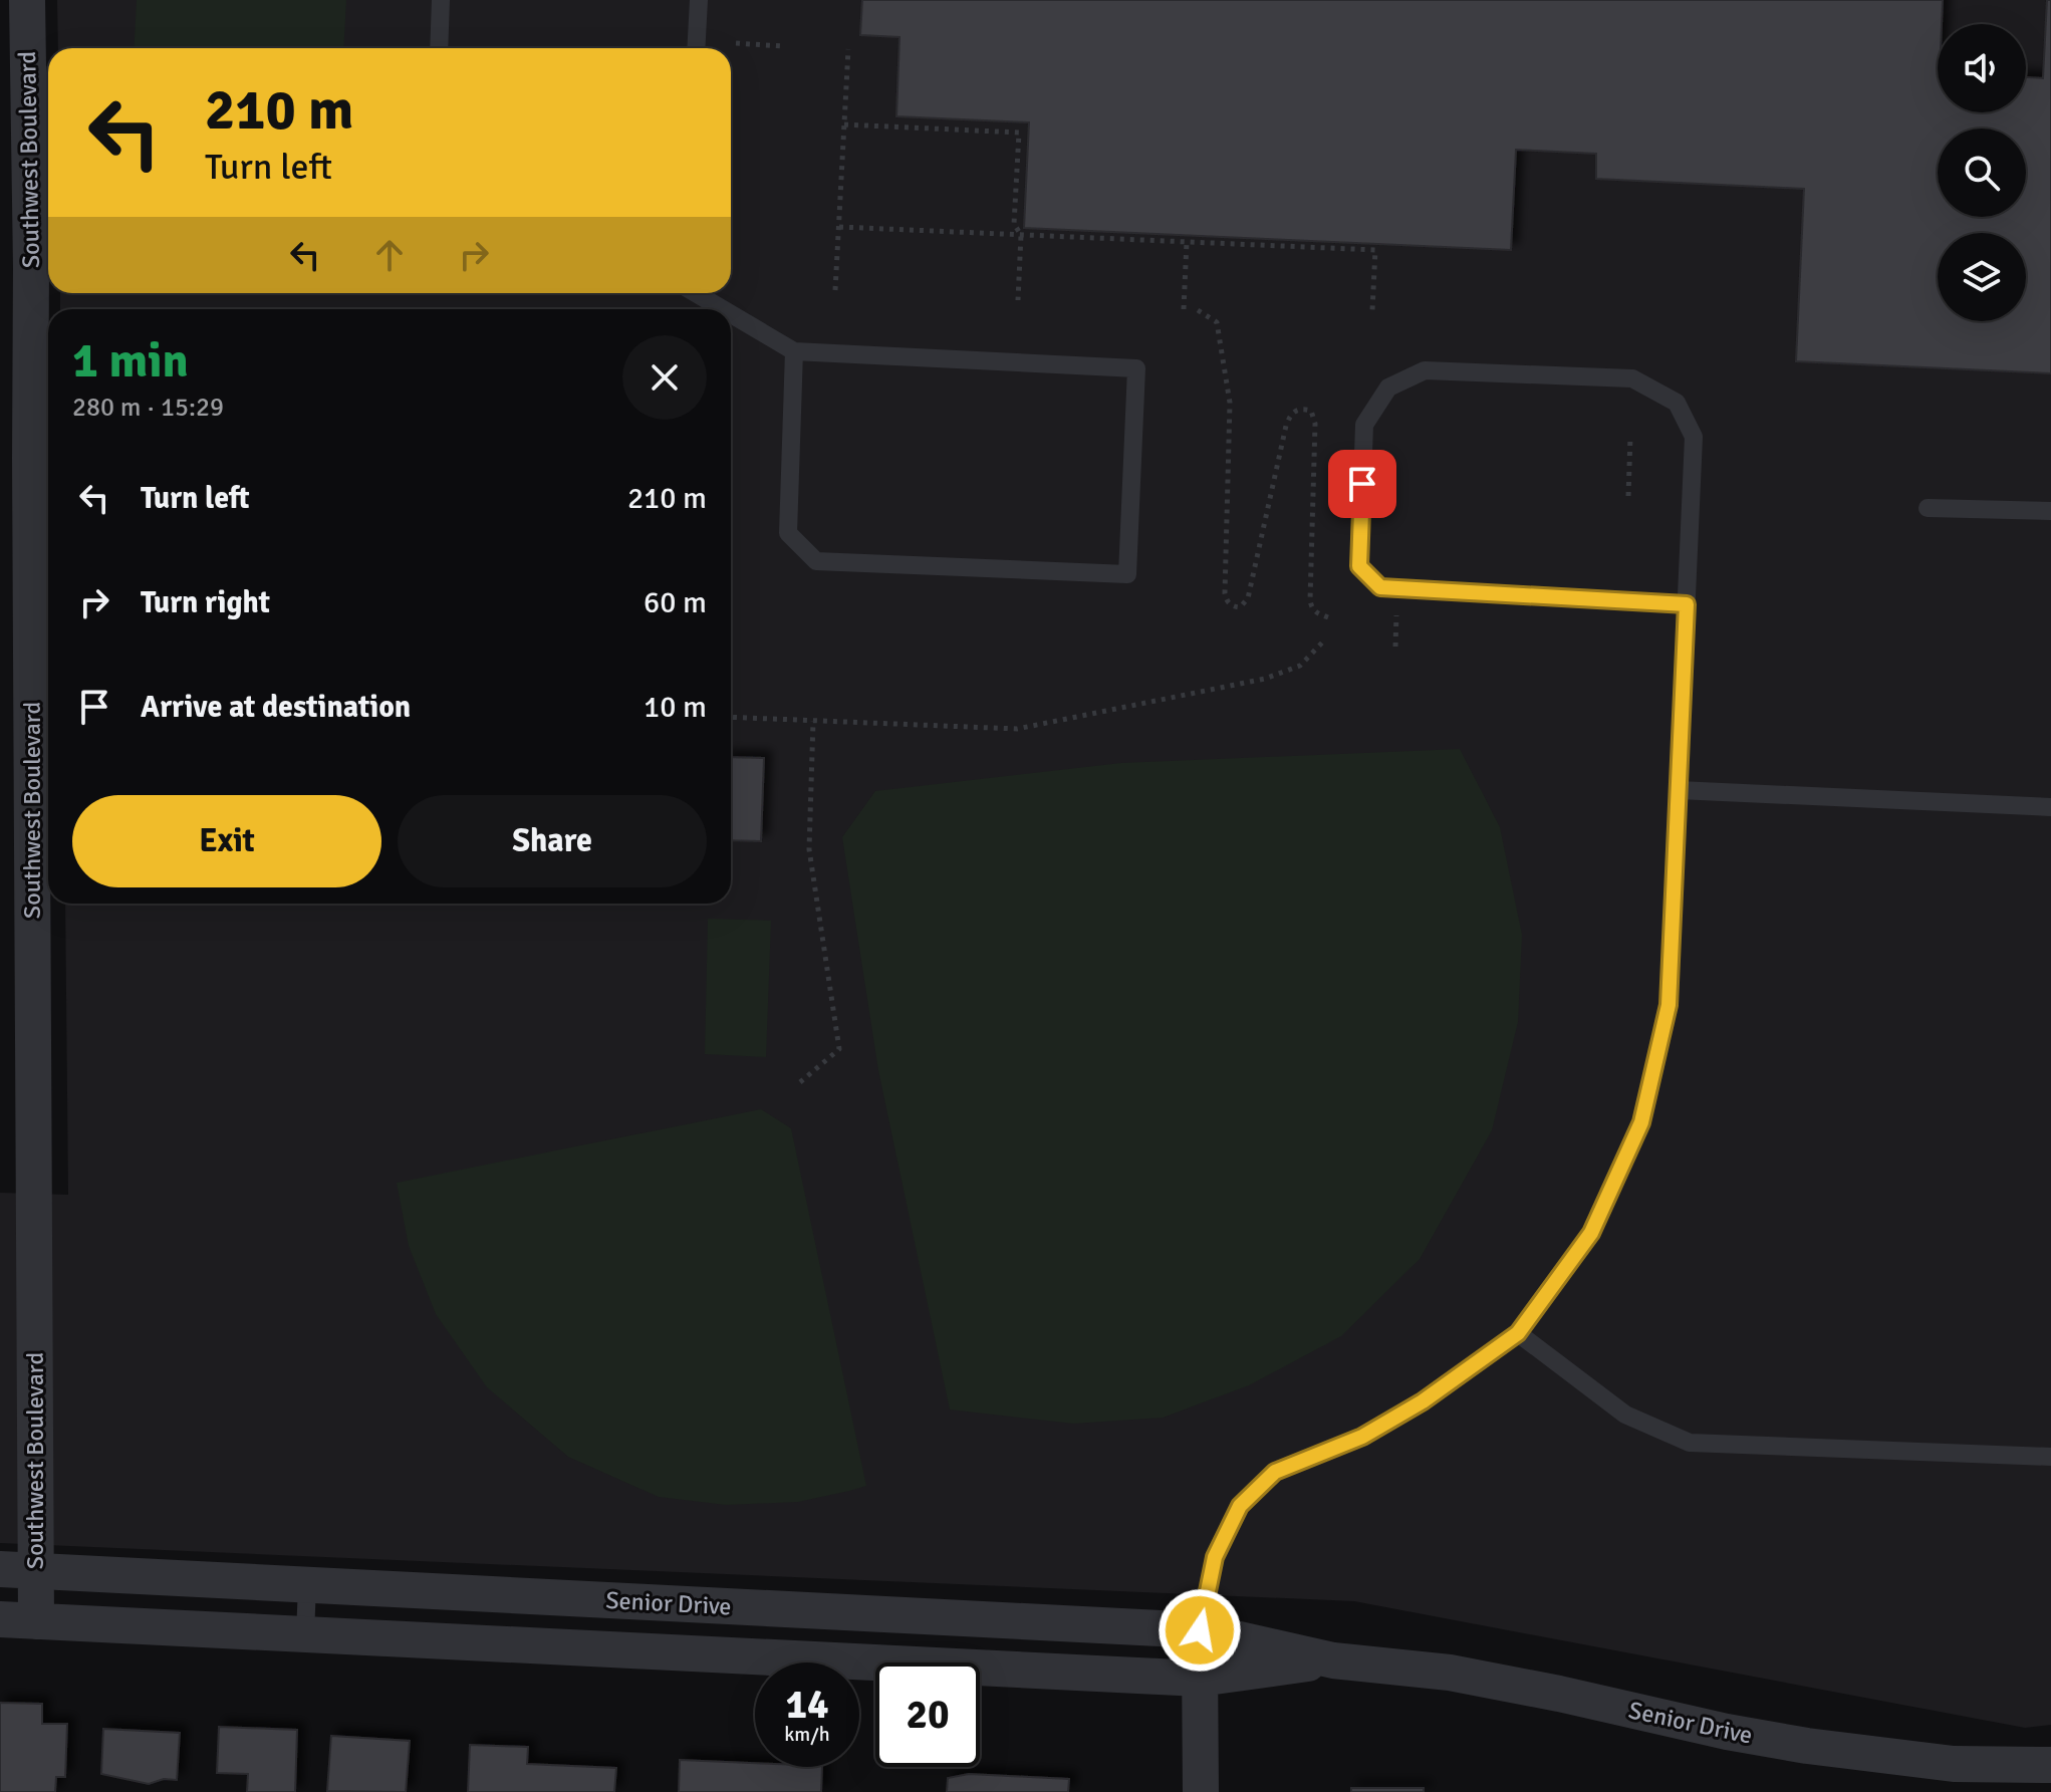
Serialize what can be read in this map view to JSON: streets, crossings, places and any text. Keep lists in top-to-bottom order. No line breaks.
{"streets":{"street":["Southwest Boulevard","Senior Drive"]},"crossings":[["Southwest Boulevard","Senior Drive"]],"page":{"turn":["210 m","Turn left"],"heading":["1 min","280 m · 15:29"],"list":[{"name":"Turn left","value":"210 m"},{"name":"Turn right","value":"60 m"},{"name":"Arrive at destination","value":"10 m"}],"buttons":["Exit","Share"],"speed":"14 km/h","limit":"20"}}
